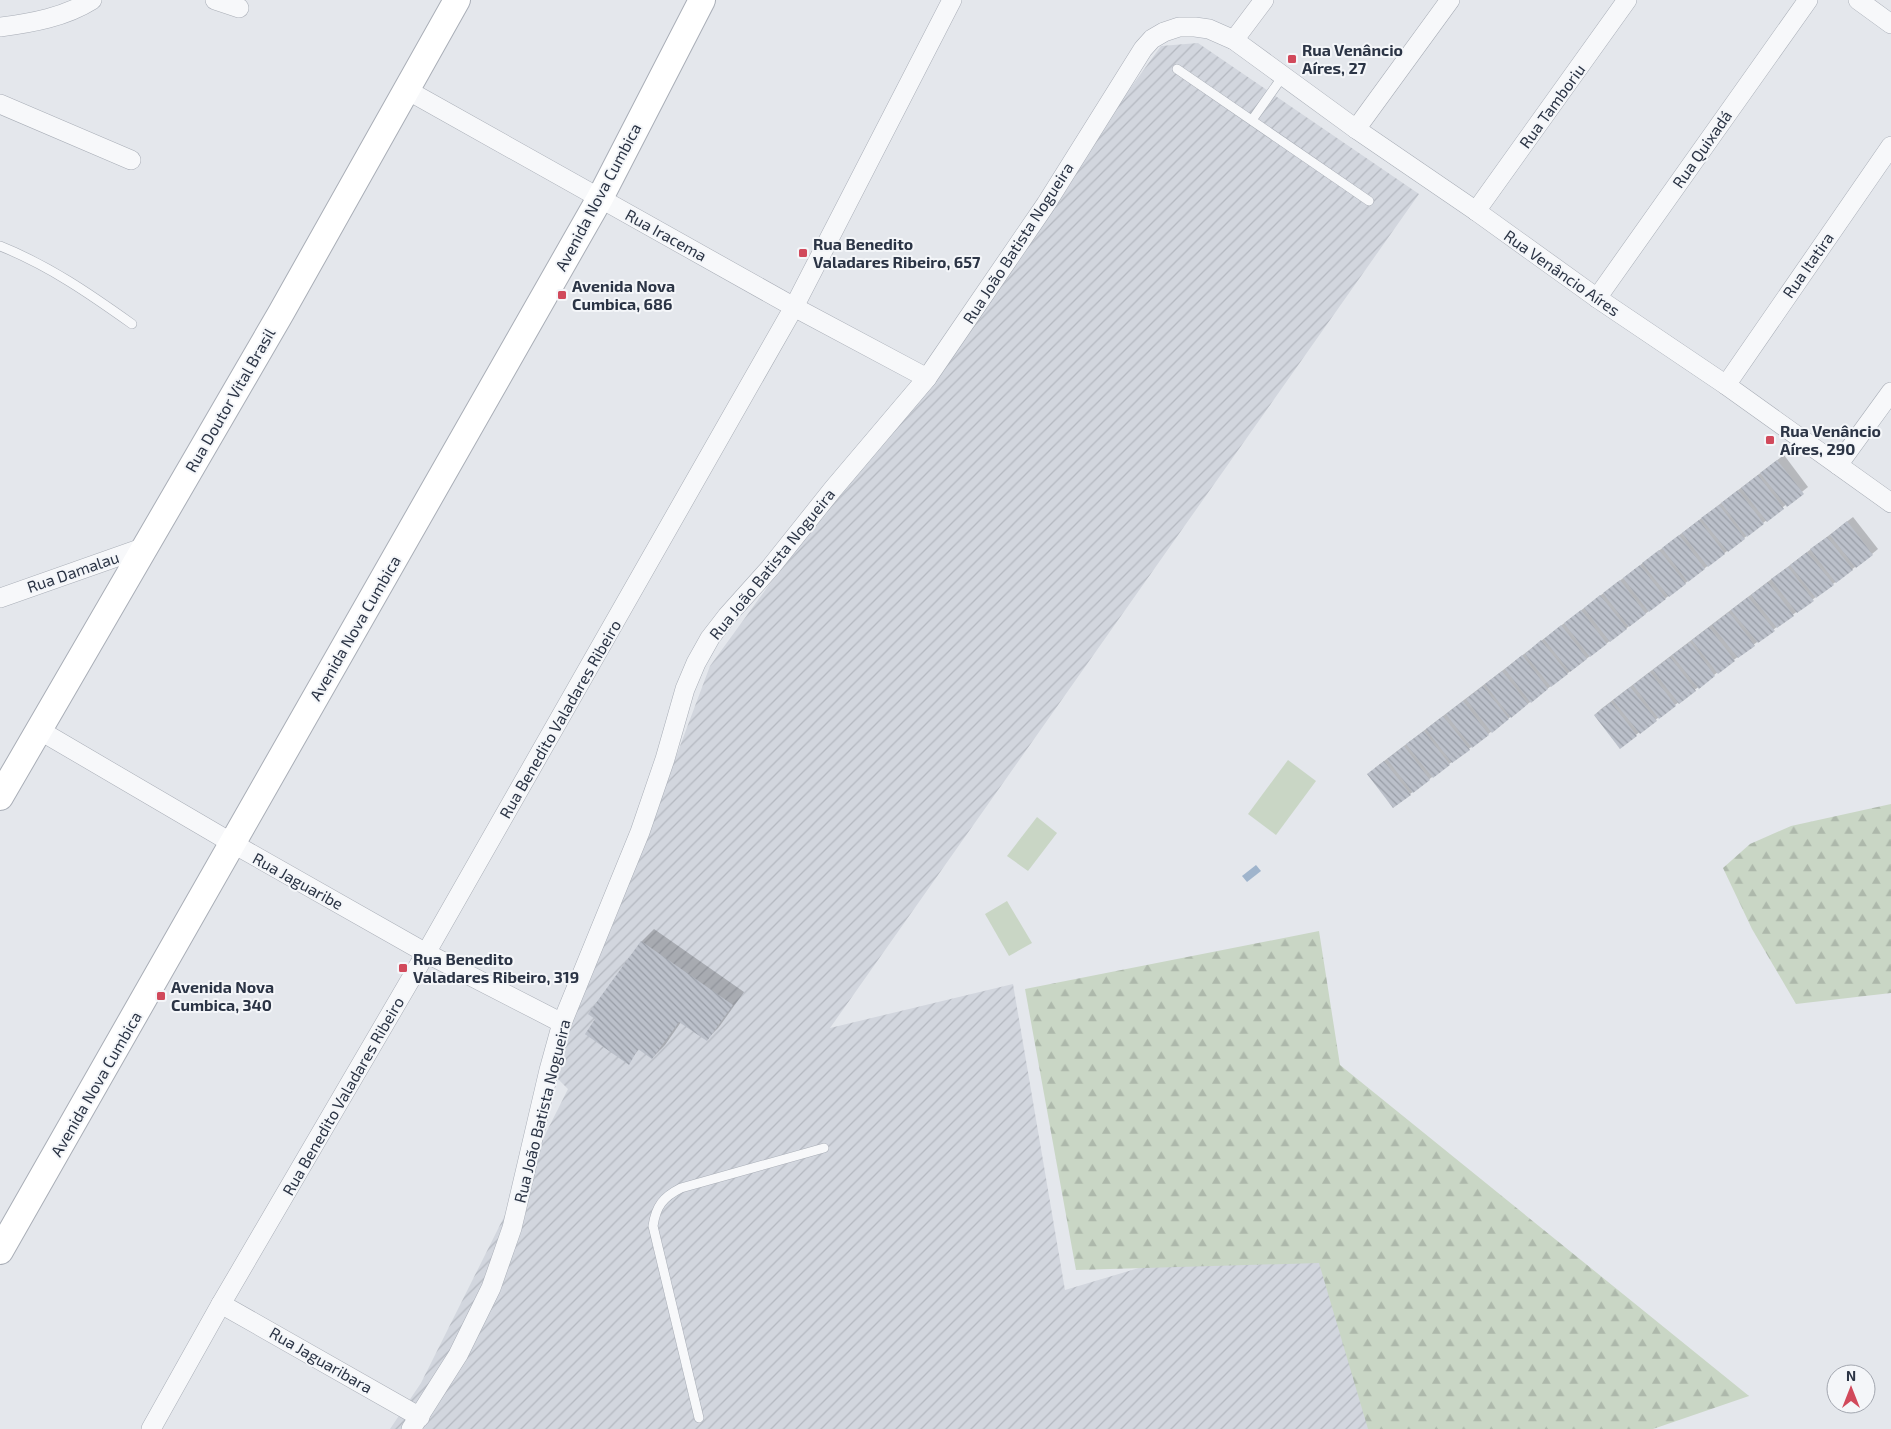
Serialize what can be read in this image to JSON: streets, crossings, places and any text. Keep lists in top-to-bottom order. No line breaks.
{"streets":{"street":["Rua Tamboriu","Rua Quixadá","Avenida Nova Cumbica","Rua Iracema","Rua João Batista Nogueira","Rua Itatira","Rua Venâncio Aíres","Rua Doutor Vital Brasil","Rua Damalau","Rua Benedito Valadares Ribeiro","Rua Jaguaribe","Rua Jaguaribara"]},"crossings":[["Rua Tamboriu","Rua Venâncio Aíres"],["Rua Quixadá","Rua Venâncio Aíres"],["Avenida Nova Cumbica","Rua Iracema"],["Avenida Nova Cumbica","Rua Jaguaribe"],["Rua Iracema","Rua João Batista Nogueira"],["Rua Iracema","Rua Doutor Vital Brasil"],["Rua Iracema","Rua Benedito Valadares Ribeiro"],["Rua João Batista Nogueira","Rua Venâncio Aíres"],["Rua João Batista Nogueira","Rua Jaguaribe"],["Rua João Batista Nogueira","Rua Jaguaribara"],["Rua Itatira","Rua Venâncio Aíres"],["Rua Doutor Vital Brasil","Rua Damalau"],["Rua Doutor Vital Brasil","Rua Jaguaribe"],["Rua Benedito Valadares Ribeiro","Rua Jaguaribe"],["Rua Benedito Valadares Ribeiro","Rua Jaguaribara"]],"places":{"transit":["Rua Venâncio Aíres, 27","Rua Benedito Valadares Ribeiro, 657","Avenida Nova Cumbica, 686","Rua Venâncio Aíres, 290","Rua Benedito Valadares Ribeiro, 319","Avenida Nova Cumbica, 340"]},"north":"top"}
